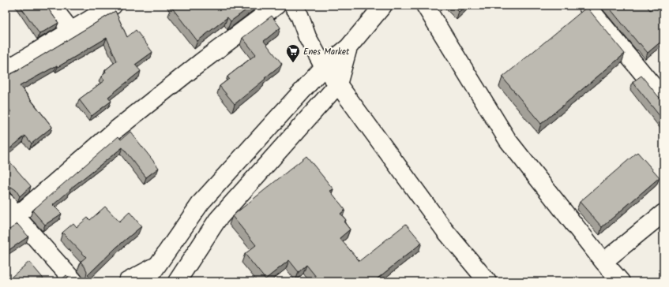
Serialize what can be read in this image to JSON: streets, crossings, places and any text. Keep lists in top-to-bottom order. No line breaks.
{"places":{"supermarket":["Enes Market"]}}
